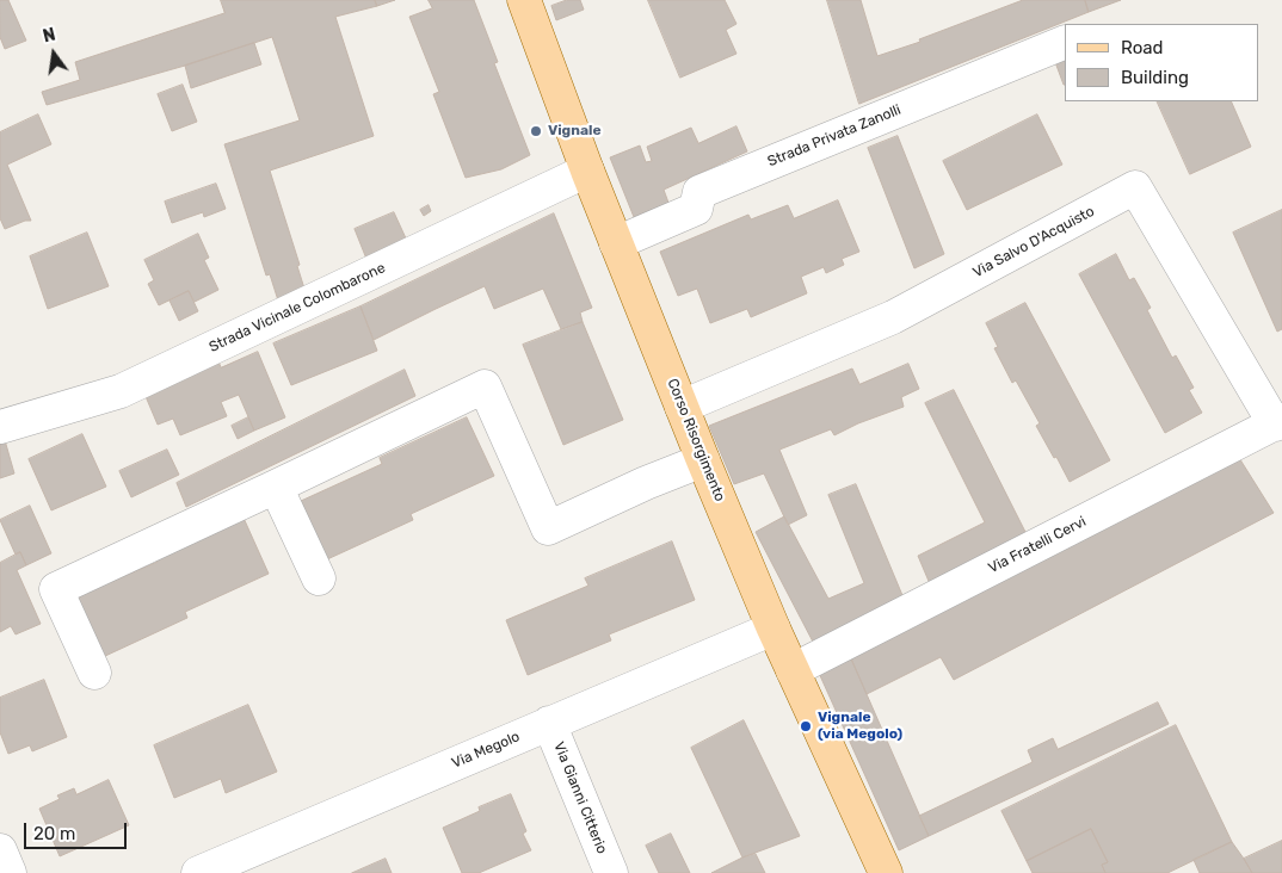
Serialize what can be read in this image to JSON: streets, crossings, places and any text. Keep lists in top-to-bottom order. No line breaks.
{"streets":{"main road":["Corso Risorgimento"],"street":["Strada Privata Zanolli","Via Salvo D'Acquisto","Strada Vicinale Colombarone","Via Fratelli Cervi","Via Megolo","Via Gianni Citterio"]},"crossings":[["Strada Privata Zanolli","Corso Risorgimento"],["Via Salvo D'Acquisto","Corso Risorgimento"],["Via Salvo D'Acquisto","Via Fratelli Cervi"],["Strada Vicinale Colombarone","Corso Risorgimento"],["Corso Risorgimento","Via Fratelli Cervi"],["Corso Risorgimento","Via Megolo"],["Via Megolo","Via Gianni Citterio"]],"places":["Vignale","Vignale (via Megolo)"],"legend":["Road","Building"],"scale_bar":"20 m","north":"top"}
